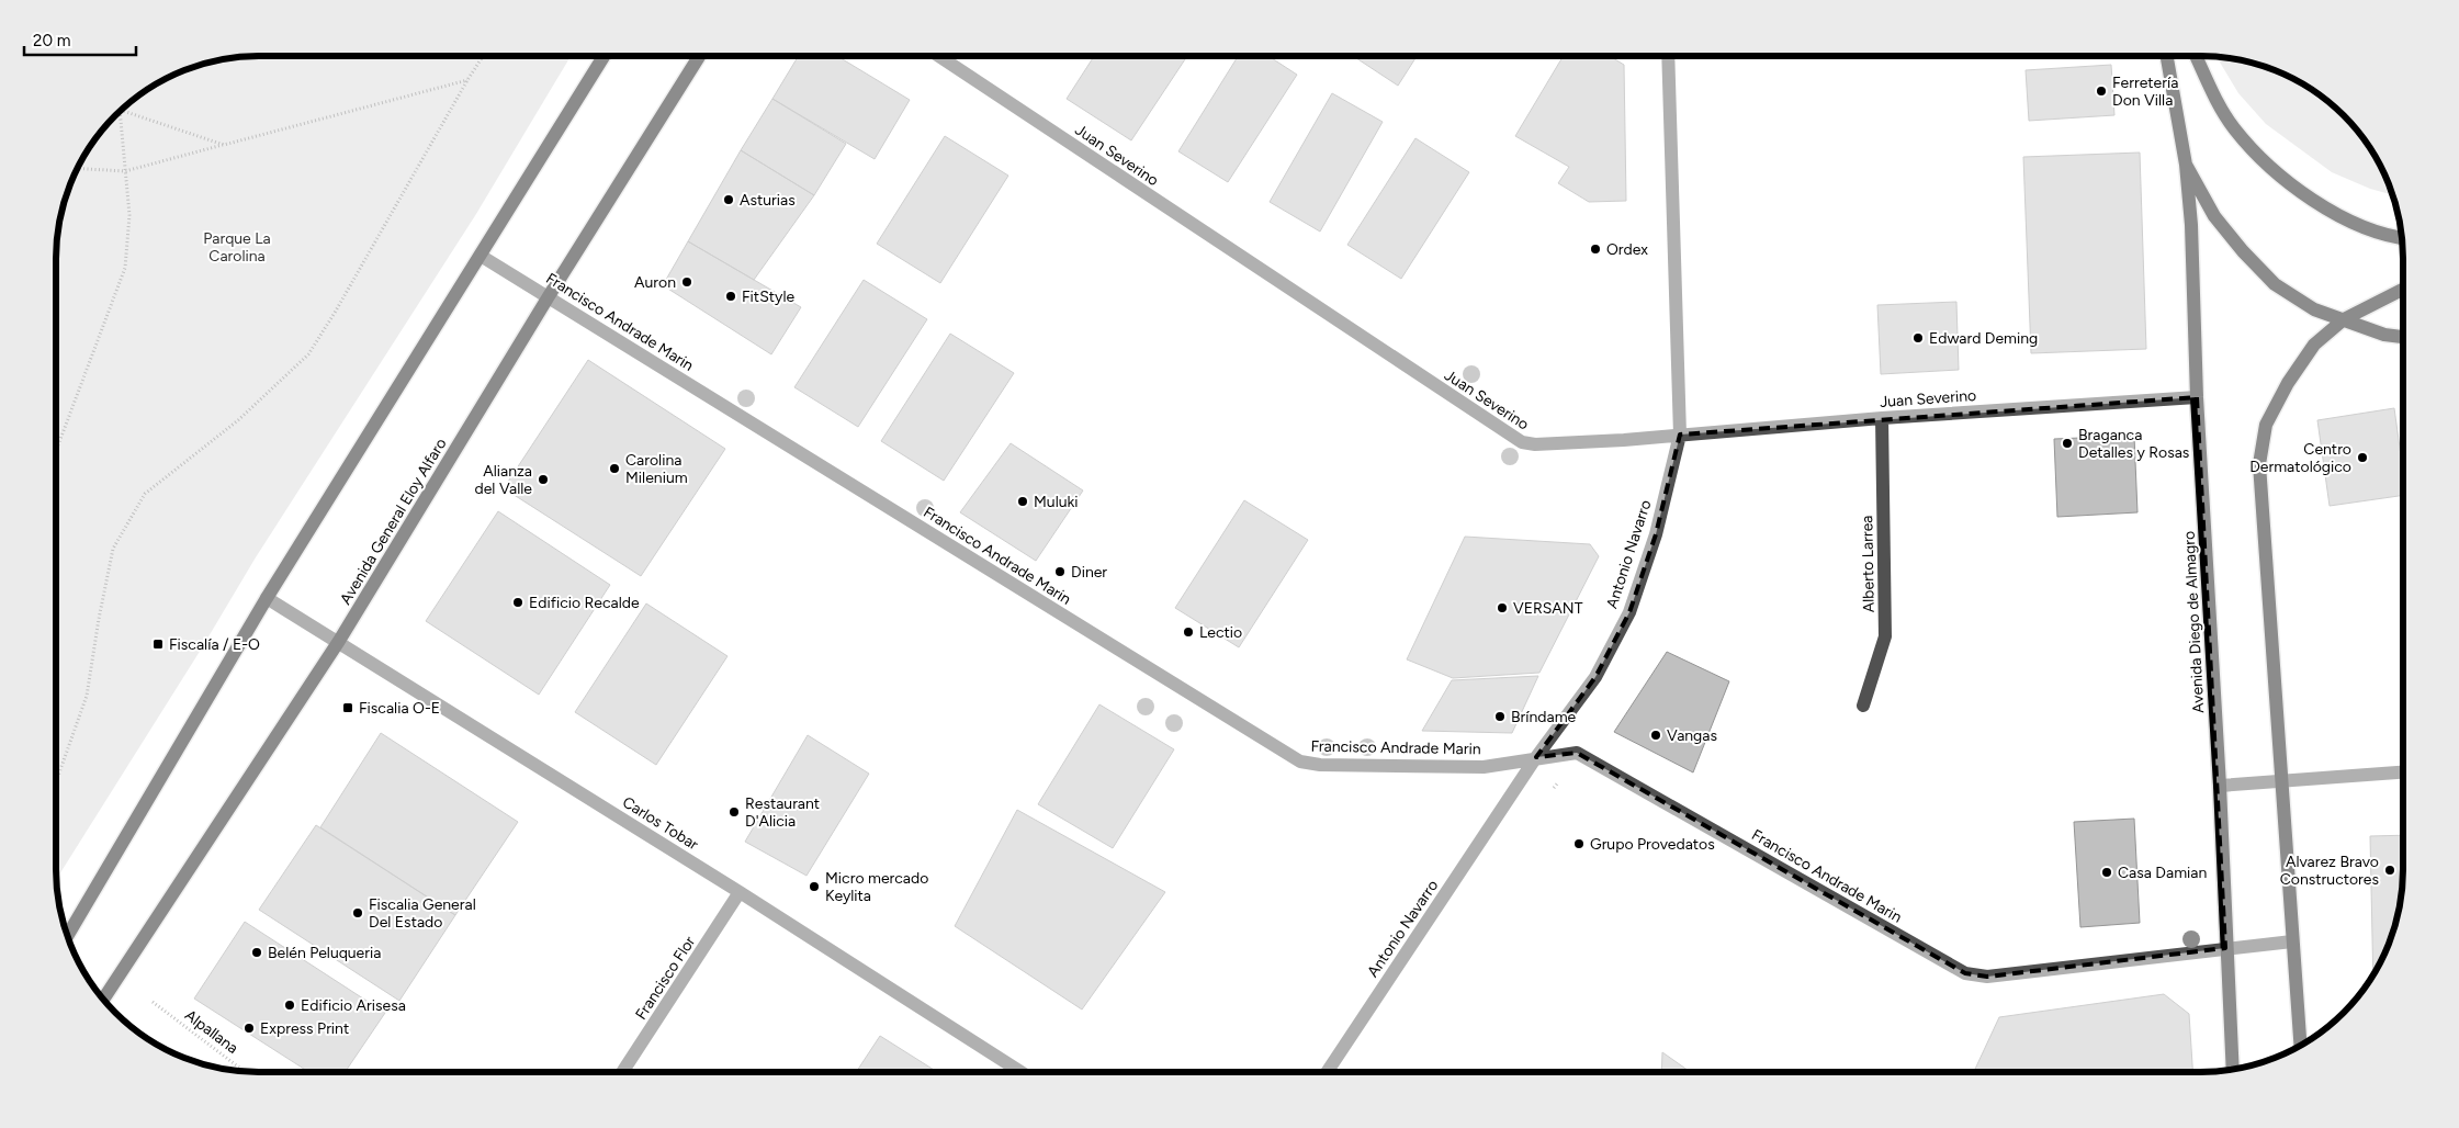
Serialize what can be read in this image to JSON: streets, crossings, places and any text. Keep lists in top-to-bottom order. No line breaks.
{"streets":{"main road":["Avenida General Eloy Alfaro","Avenida Diego de Almagro"],"street":["Juan Severino","Francisco Andrade Marin","Antonio Navarro","Alberto Larrea","Carlos Tobar","Francisco Flor"],"path":["Alpallana"]},"crossings":[["Juan Severino","Antonio Navarro"],["Juan Severino","Alberto Larrea"],["Juan Severino","Avenida Diego de Almagro"],["Francisco Andrade Marin","Avenida General Eloy Alfaro"],["Francisco Andrade Marin","Antonio Navarro"],["Francisco Andrade Marin","Avenida Diego de Almagro"],["Avenida General Eloy Alfaro","Carlos Tobar"],["Carlos Tobar","Francisco Flor"]],"parks":["Parque La Carolina"],"places":{"other":["Ferretería Don Villa","Asturias","Ordex","Auron","FitStyle","Edward Deming","Braganca Detalles y Rosas","Centro Dermatológico","Carolina Milenium","Alianza del Valle","Muluki","Diner","Edificio Recalde","VERSANT","Lectio","Bríndame","Vangas","Restaurant D'Alicia","Grupo Provedatos","Alvarez Bravo Constructores","Casa Damian","Micro mercado Keylita","Fiscalia General Del Estado","Belén Peluqueria","Edificio Arisesa","Express Print"],"transit":["Fiscalía / E-O","Fiscalia O-E"]},"scale_bar":"20 m"}
